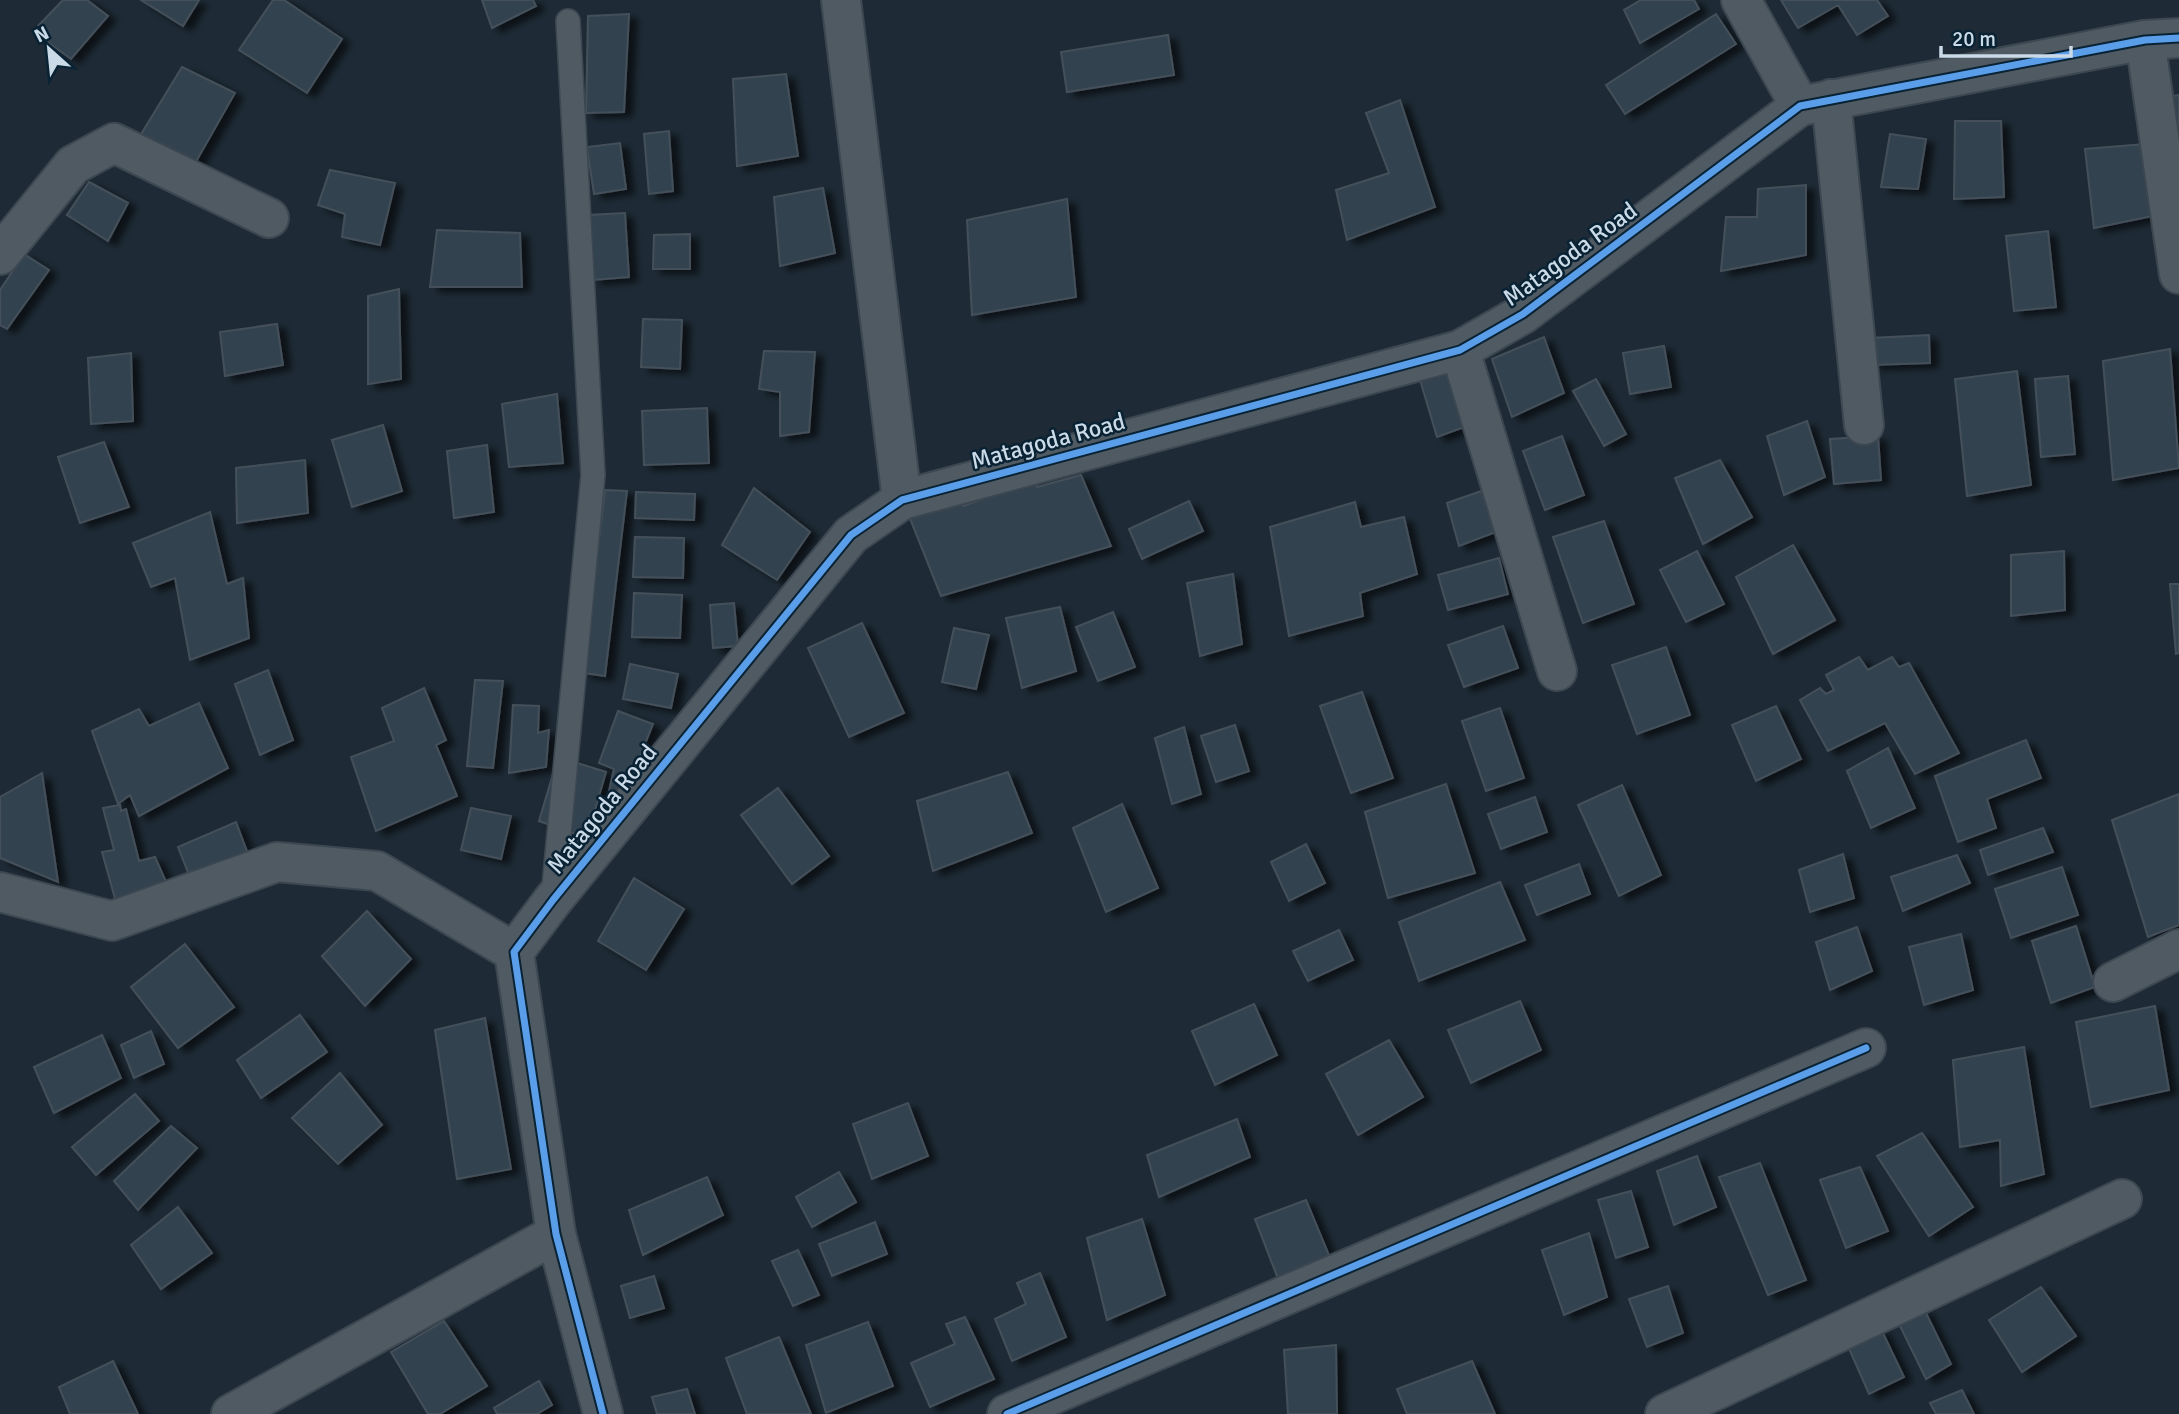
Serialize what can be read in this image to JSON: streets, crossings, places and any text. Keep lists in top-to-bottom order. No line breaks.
{"streets":{"street":["Matagoda Road"]},"scale_bar":"20 m","north":"top left"}
